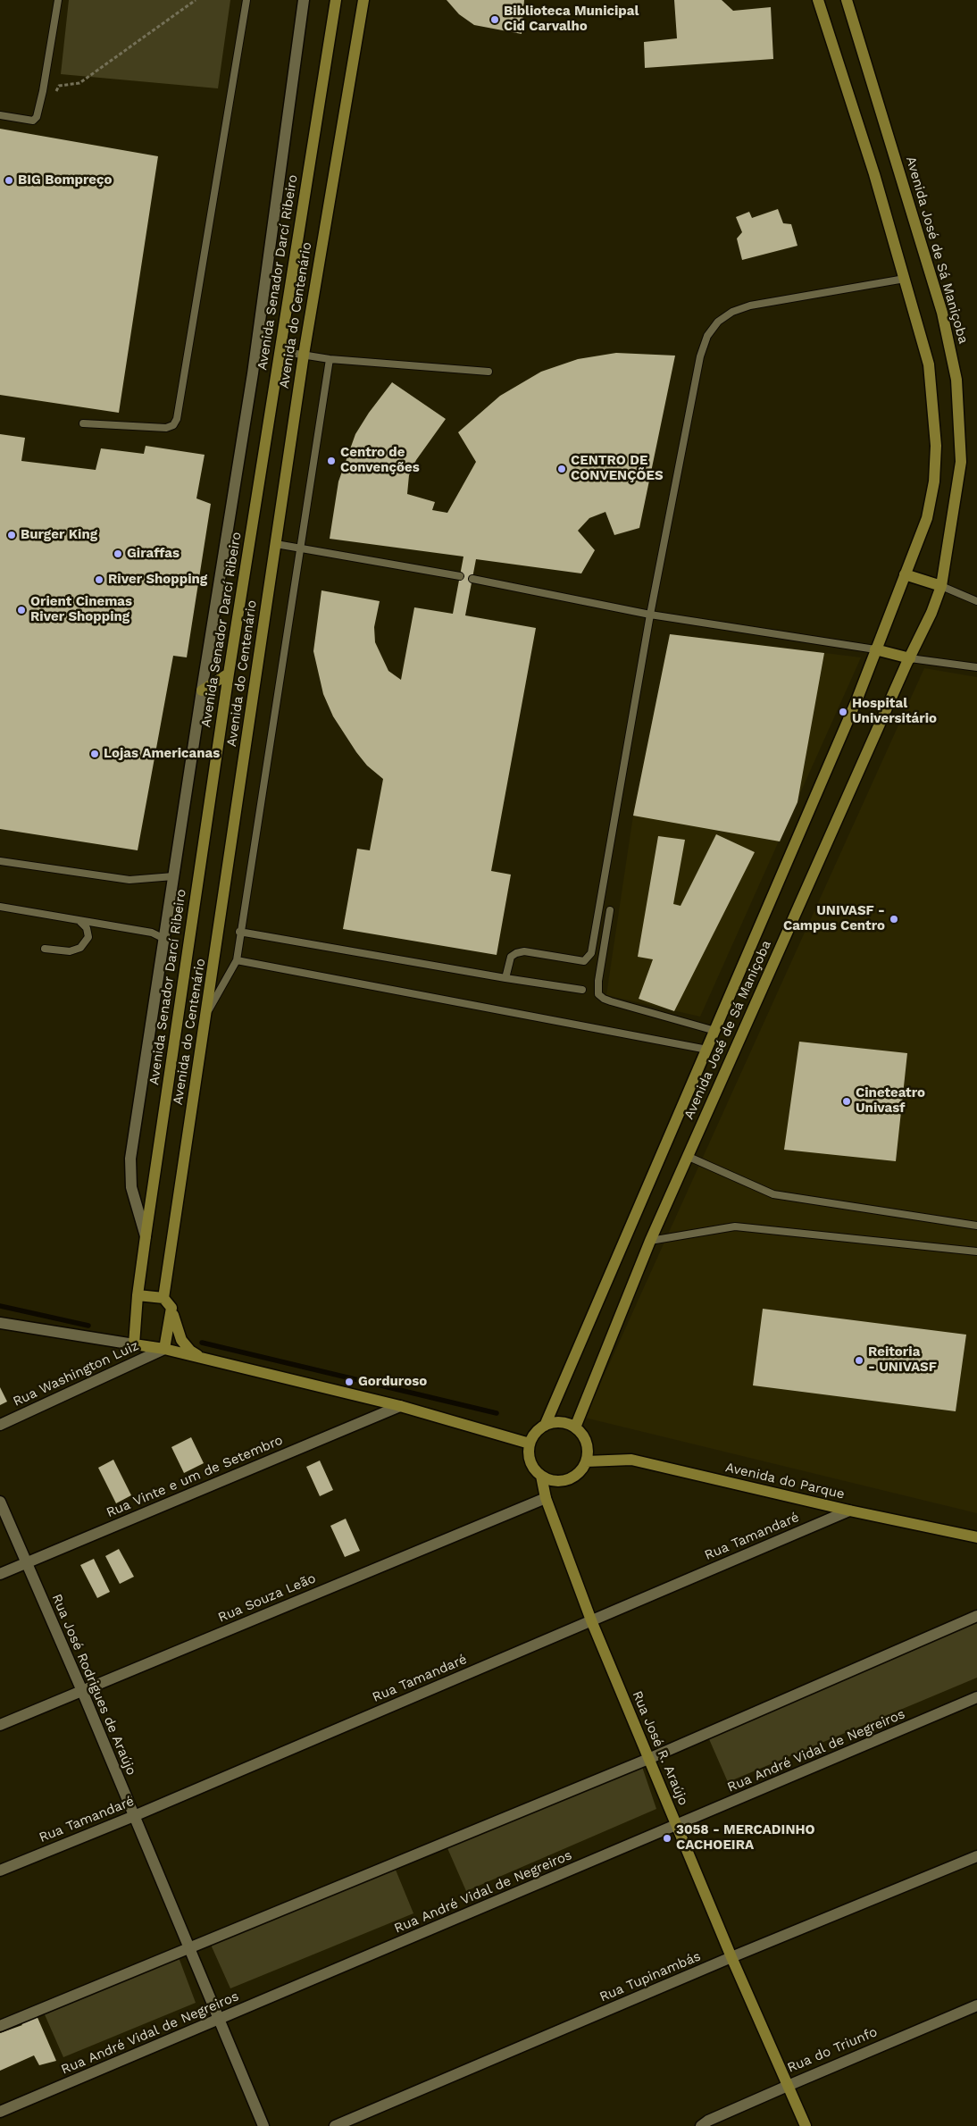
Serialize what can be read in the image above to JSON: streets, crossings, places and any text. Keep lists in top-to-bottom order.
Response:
{
  "streets": {
    "main road": [
      "Avenida José de Sá Maniçoba",
      "Avenida Senador Darcí Ribeiro",
      "Avenida do Centenário",
      "Avenida do Parque",
      "Rua José R. Araújo"
    ],
    "street": [
      "Rua Washington Luiz",
      "Rua Vinte e um de Setembro",
      "Rua Tamandaré",
      "Rua Souza Leão",
      "Rua José Rodrigues de Araújo",
      "Rua André Vidal de Negreiros",
      "Rua Tupinambás",
      "Rua do Triunfo"
    ]
  },
  "crossings": [
    ["Avenida José de Sá Maniçoba", "Avenida do Parque"],
    ["Avenida José de Sá Maniçoba", "Rua José R. Araújo"],
    ["Rua Vinte e um de Setembro", "Rua José Rodrigues de Araújo"],
    ["Avenida do Parque", "Rua Tamandaré"],
    ["Avenida do Parque", "Rua José R. Araújo"],
    ["Rua Tamandaré", "Rua José Rodrigues de Araújo"],
    ["Rua Tamandaré", "Rua José R. Araújo"],
    ["Rua Souza Leão", "Rua José Rodrigues de Araújo"],
    ["Rua Souza Leão", "Rua José R. Araújo"],
    ["Rua José Rodrigues de Araújo", "Rua André Vidal de Negreiros"],
    ["Rua José R. Araújo", "Rua André Vidal de Negreiros"],
    ["Rua José R. Araújo", "Rua Tupinambás"],
    ["Rua José R. Araújo", "Rua do Triunfo"]
  ],
  "places": [
    "Biblioteca Municipal Cid Carvalho",
    "BIG Bompreço",
    "Centro de Convenções",
    "CENTRO DE CONVENÇÕES",
    "Burger King",
    "Giraffas",
    "River Shopping",
    "Orient Cinemas River Shopping",
    "Hospital Universitário",
    "Lojas Americanas",
    "UNIVASF - Campus Centro",
    "Cineteatro Univasf",
    "Reitoria - UNIVASF",
    "Gorduroso",
    "3058 - MERCADINHO CACHOEIRA"
  ]
}
